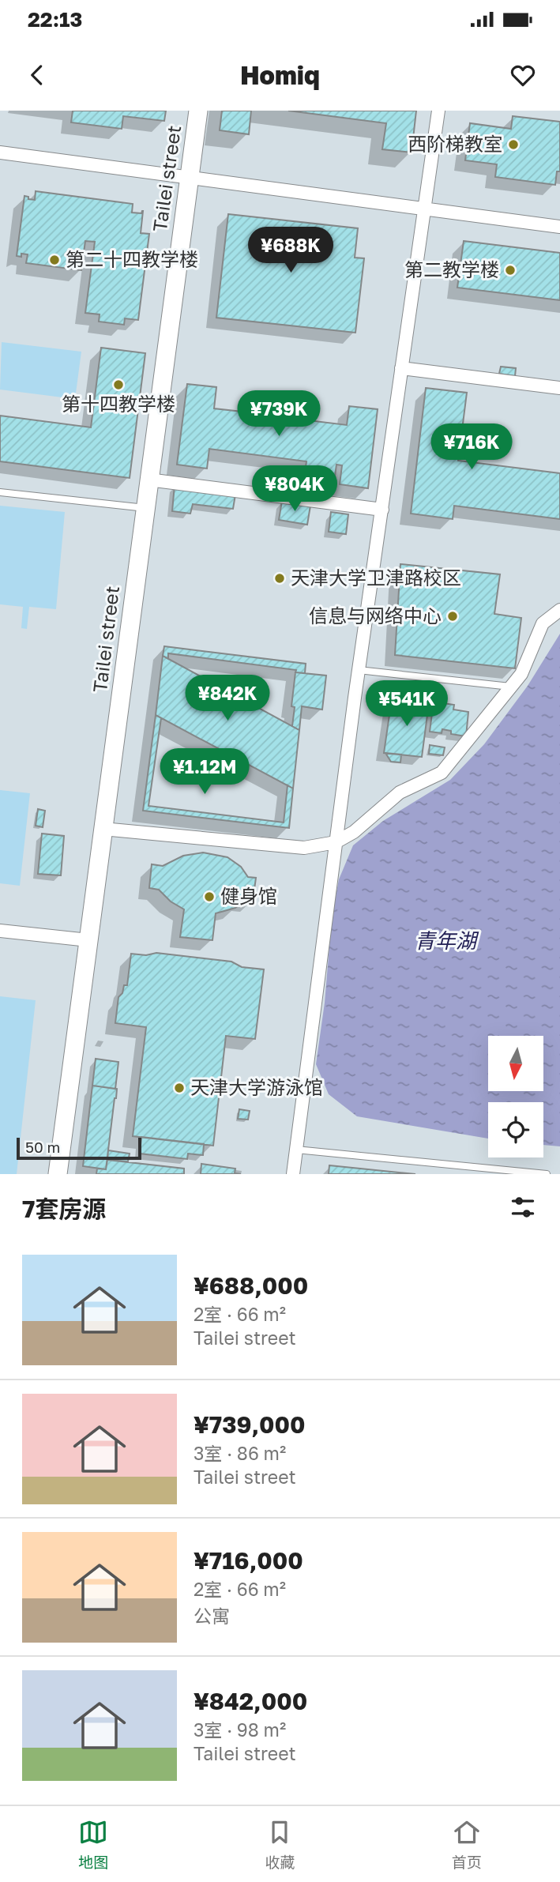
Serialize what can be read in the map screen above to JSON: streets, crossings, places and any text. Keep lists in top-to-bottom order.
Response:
{
  "streets": {
    "street": ["Tailei street"]
  },
  "water": ["青年湖"],
  "places": [
    "西阶梯教室",
    "第二十四教学楼",
    "第二教学楼",
    "第十四教学楼",
    "天津大学卫津路校区",
    "信息与网络中心",
    "健身馆",
    "天津大学游泳馆"
  ],
  "scale_bar": "50 m",
  "north": "bottom",
  "page": {
    "status": "22:13",
    "header": "Homiq",
    "price": [
      "¥688K",
      "¥739K",
      "¥716K",
      "¥804K",
      "¥842K",
      "¥541K",
      "¥1.12M"
    ],
    "scale": "50 m",
    "heading": "7套房源",
    "list": [
      {
        "name": "¥688,000",
        "note": "2室 · 66 m² · Tailei street"
      },
      {
        "name": "¥739,000",
        "note": "3室 · 86 m² · Tailei street"
      },
      {
        "name": "¥716,000",
        "note": "2室 · 66 m² · 公寓"
      },
      {
        "name": "¥842,000",
        "note": "3室 · 98 m² · Tailei street"
      }
    ],
    "tabs": ["地图", "收藏", "首页"]
  }
}
